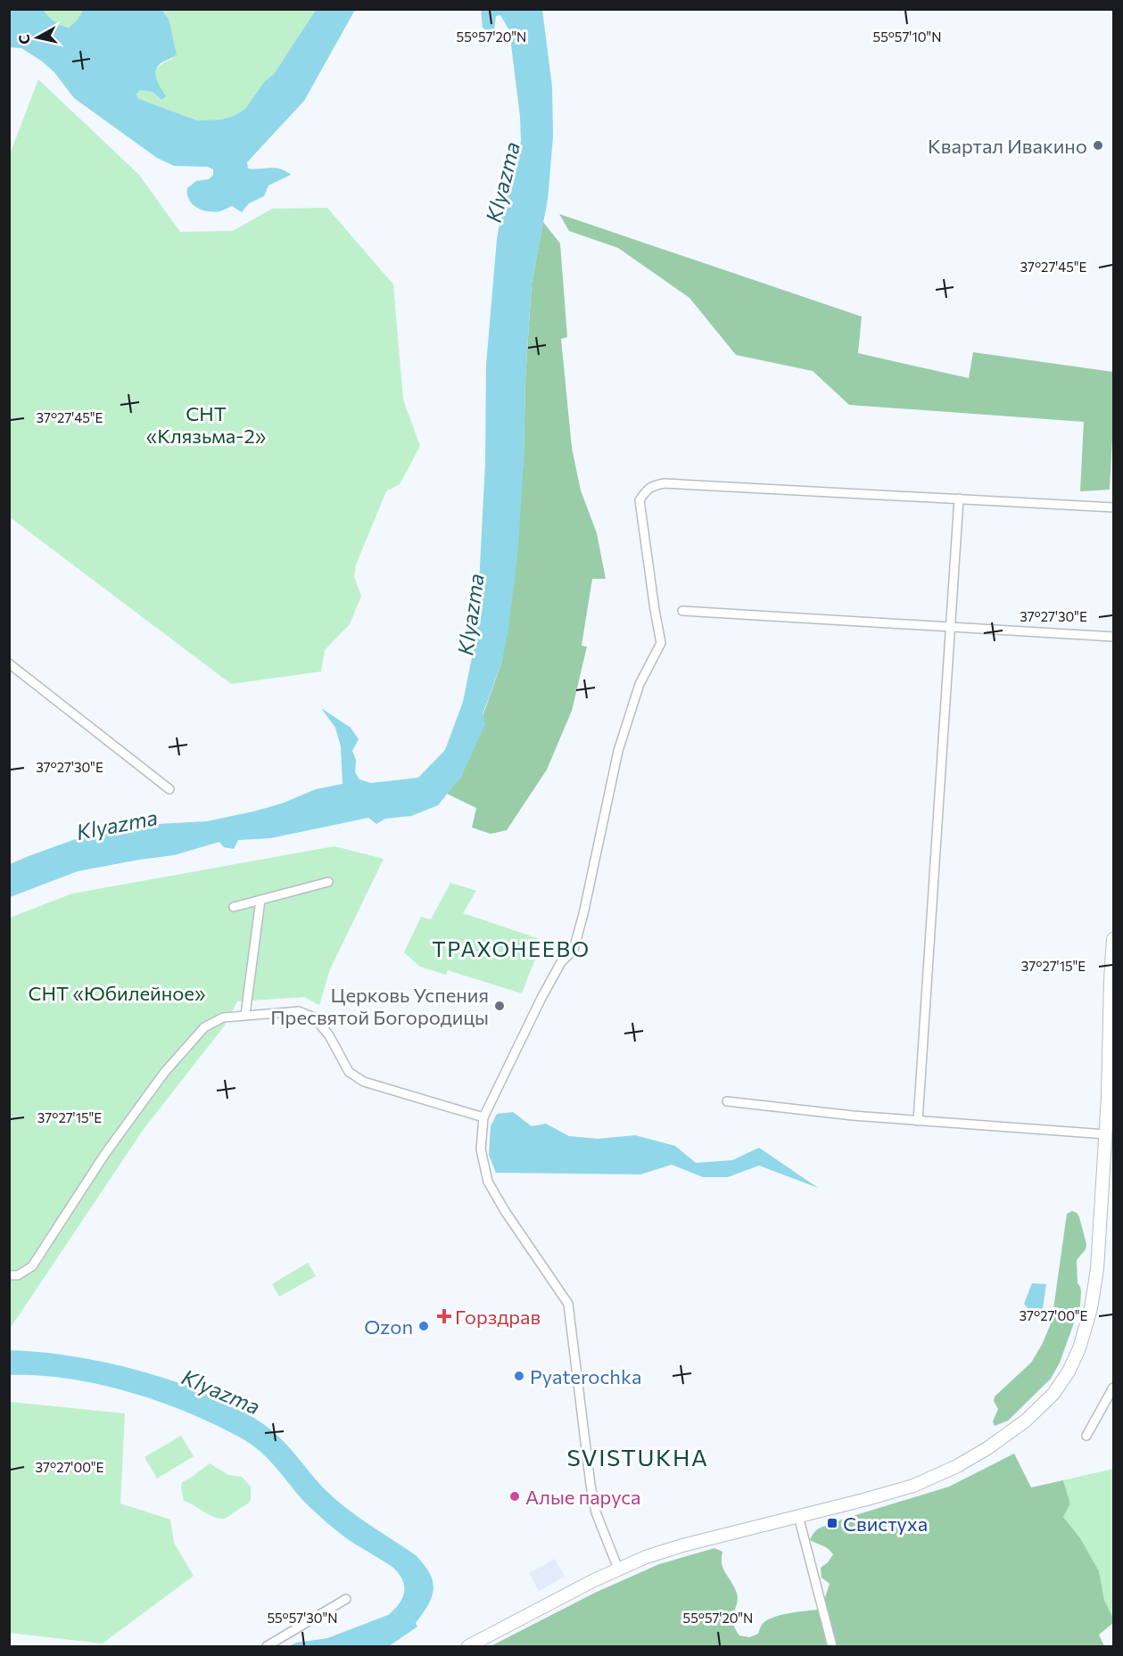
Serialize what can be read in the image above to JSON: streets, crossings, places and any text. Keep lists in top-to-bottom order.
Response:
{
  "districts": ["ТРАХОНЕЕВО", "SVISTUKHA"],
  "water": ["Klyazma"],
  "parks": ["СНТ «Клязьма-2»", "СНТ «Юбилейное»"],
  "places": {
    "other": [
      "Квартал Ивакино",
      "Церковь Успения Пресвятой Богородицы",
      "Ozon",
      "Pyaterochka",
      "Алые паруса"
    ],
    "health": ["Горздрав"],
    "transit": ["Свистуха"]
  },
  "north": "left",
  "coordinates": [
    "55°57'20\"N",
    "55°57'10\"N",
    "37°27'45\"E",
    "37°27'30\"E",
    "37°27'15\"E",
    "37°27'00\"E",
    "55°57'30\"N"
  ]
}
